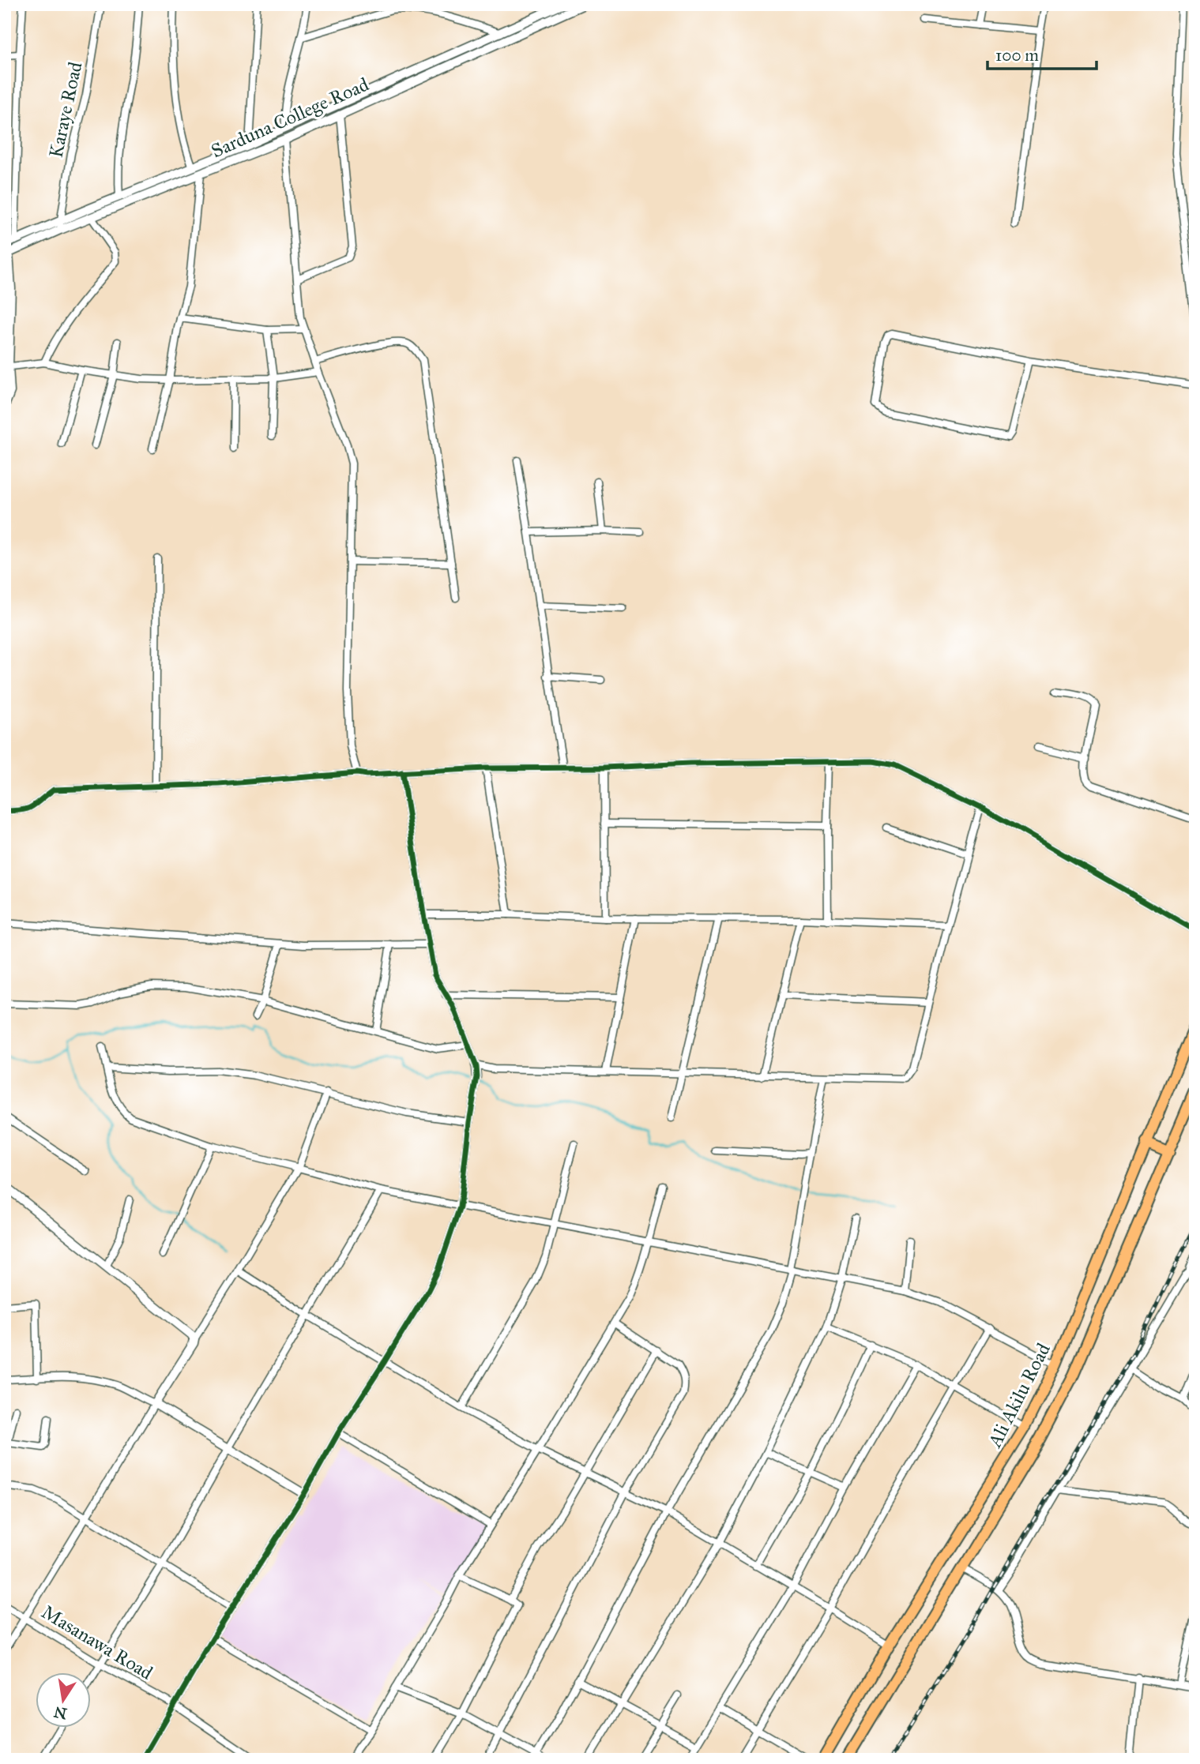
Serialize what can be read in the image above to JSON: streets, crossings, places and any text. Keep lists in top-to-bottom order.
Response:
{
  "streets": {
    "main road": ["Ali Akilu Road"],
    "street": ["Karaye Road", "Sarduna College Road", "Masanawa Road"]
  },
  "crossings": [
    ["Karaye Road", "Sarduna College Road"]
  ],
  "scale_bar": "100 m",
  "north": "bottom"
}
